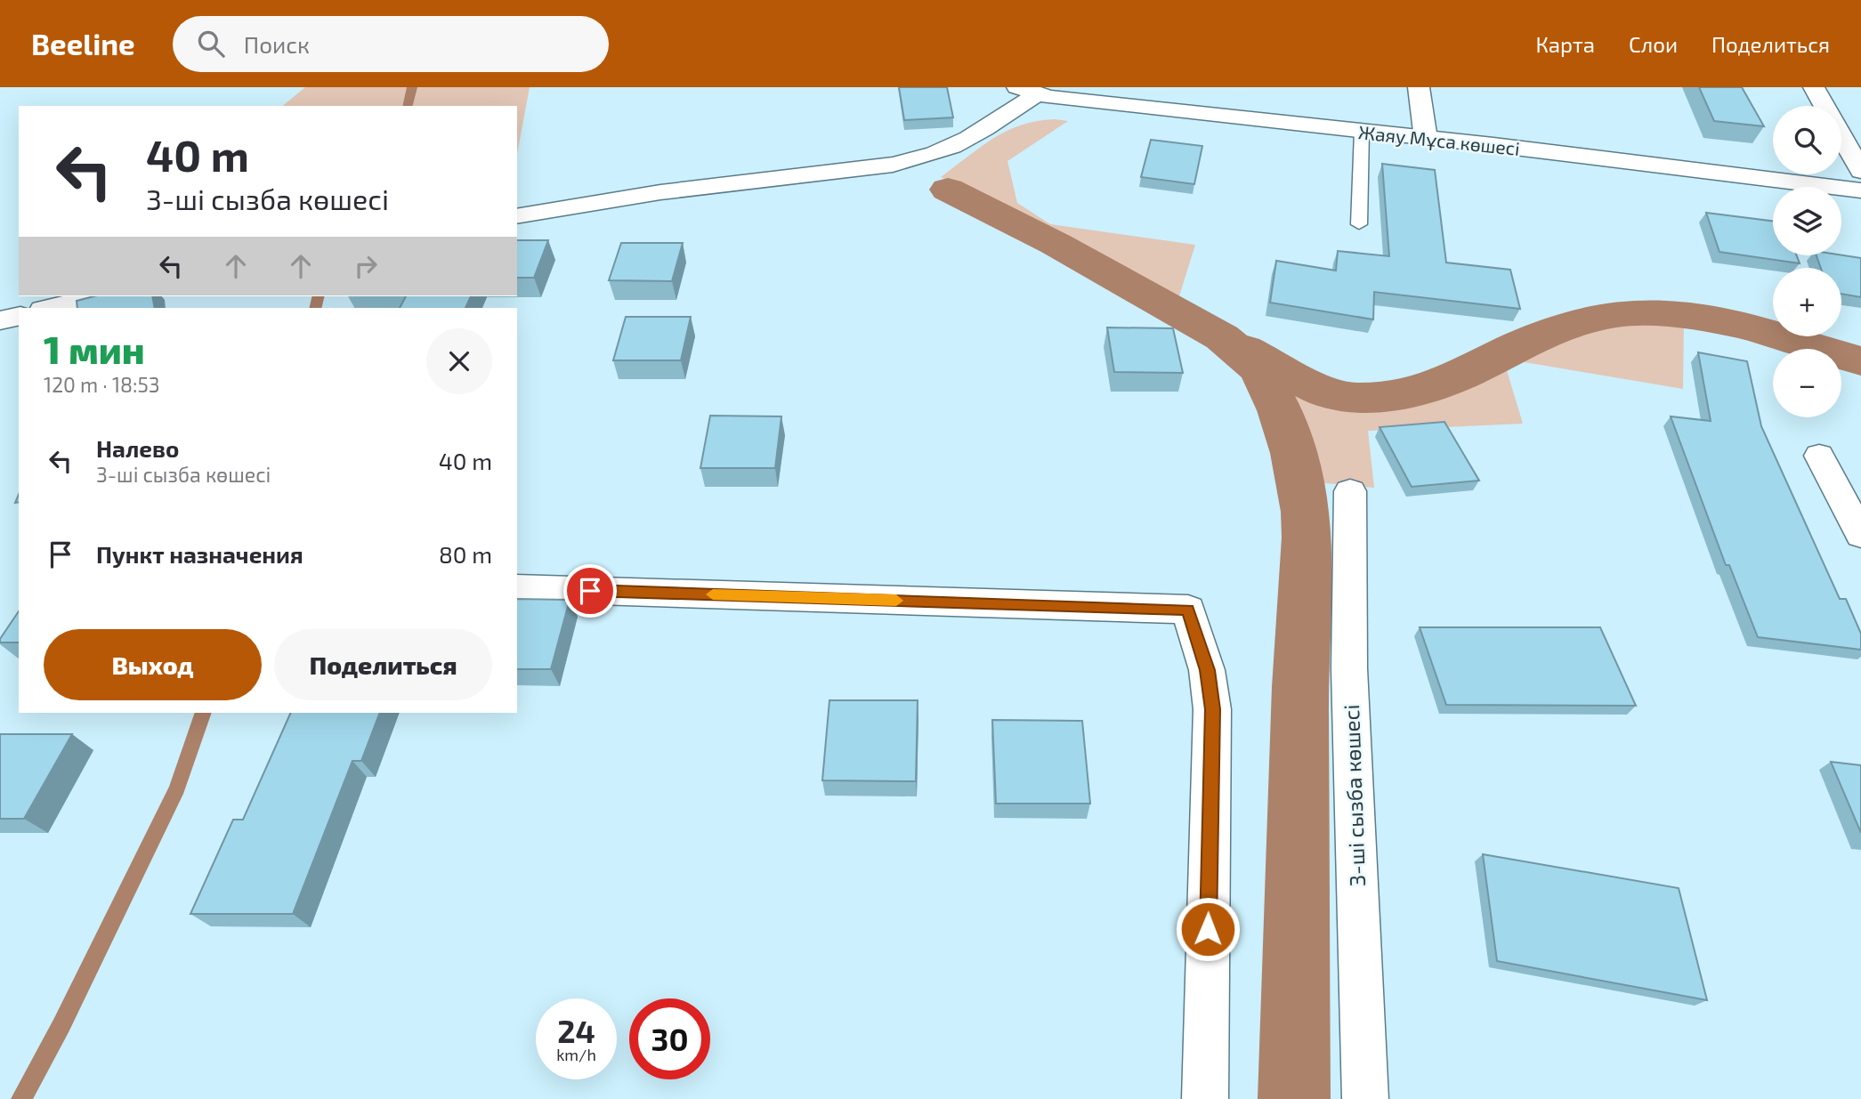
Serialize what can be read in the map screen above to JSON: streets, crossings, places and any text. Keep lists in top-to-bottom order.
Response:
{
  "streets": {
    "street": ["Жаяу Мұса көшесі", "3-ші сызба көшесі"]
  },
  "page": {
    "header": "Beeline",
    "search": "Поиск",
    "nav": ["Карта", "Слои", "Поделиться"],
    "map_buttons": ["+", "−"],
    "turn": ["40 m", "3-ші сызба көшесі"],
    "heading": ["1 мин", "120 m · 18:53"],
    "list": [
      {
        "name": "Налево",
        "note": "3-ші сызба көшесі",
        "value": "40 m"
      },
      {
        "name": "Пункт назначения",
        "value": "80 m"
      }
    ],
    "buttons": ["Выход", "Поделиться"],
    "speed": "24 km/h",
    "limit": "30"
  }
}
